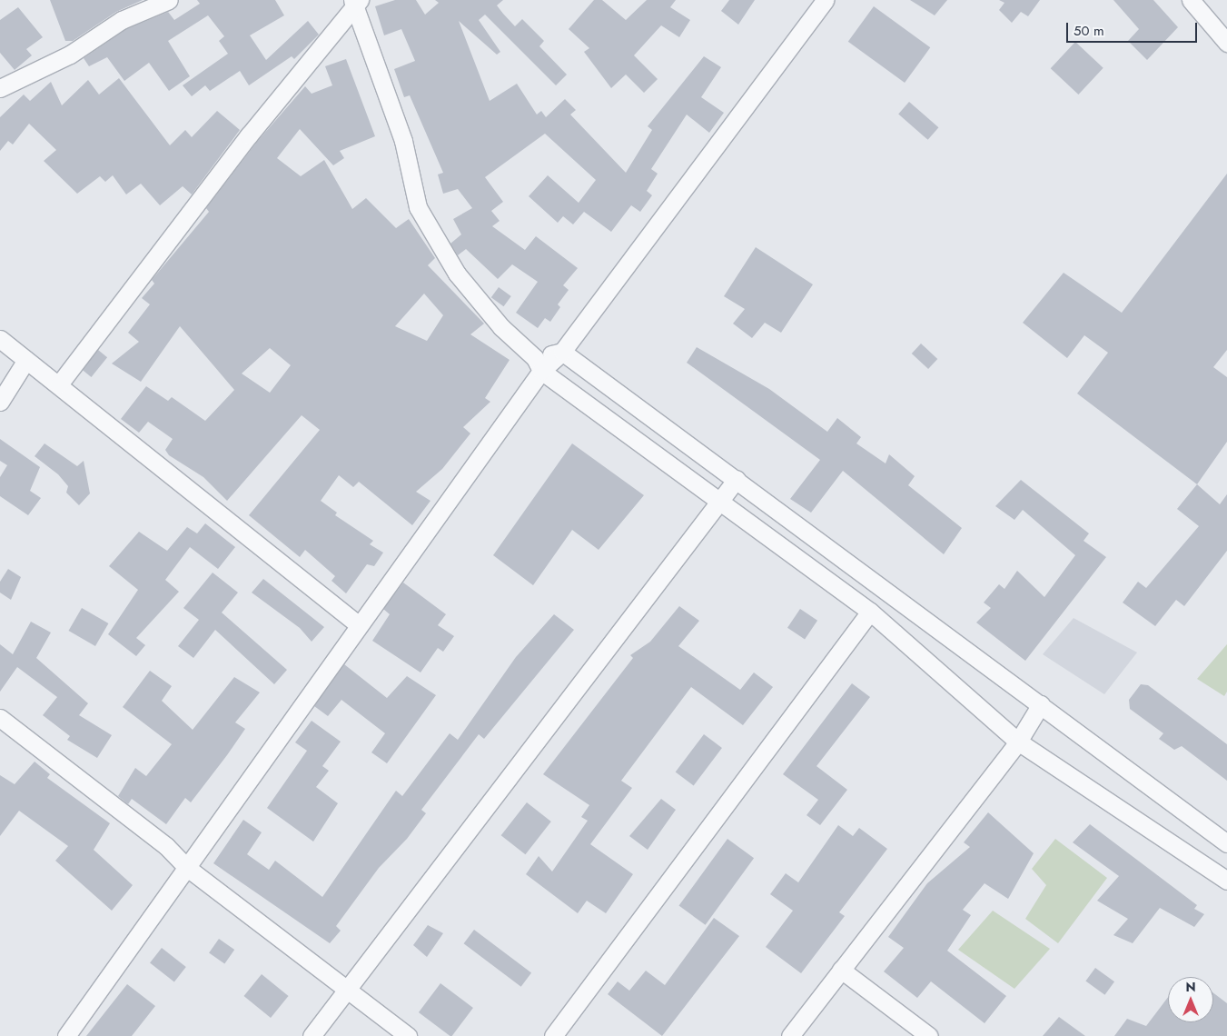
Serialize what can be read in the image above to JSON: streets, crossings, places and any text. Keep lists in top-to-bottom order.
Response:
{
  "scale_bar": "50 m",
  "north": "top"
}
